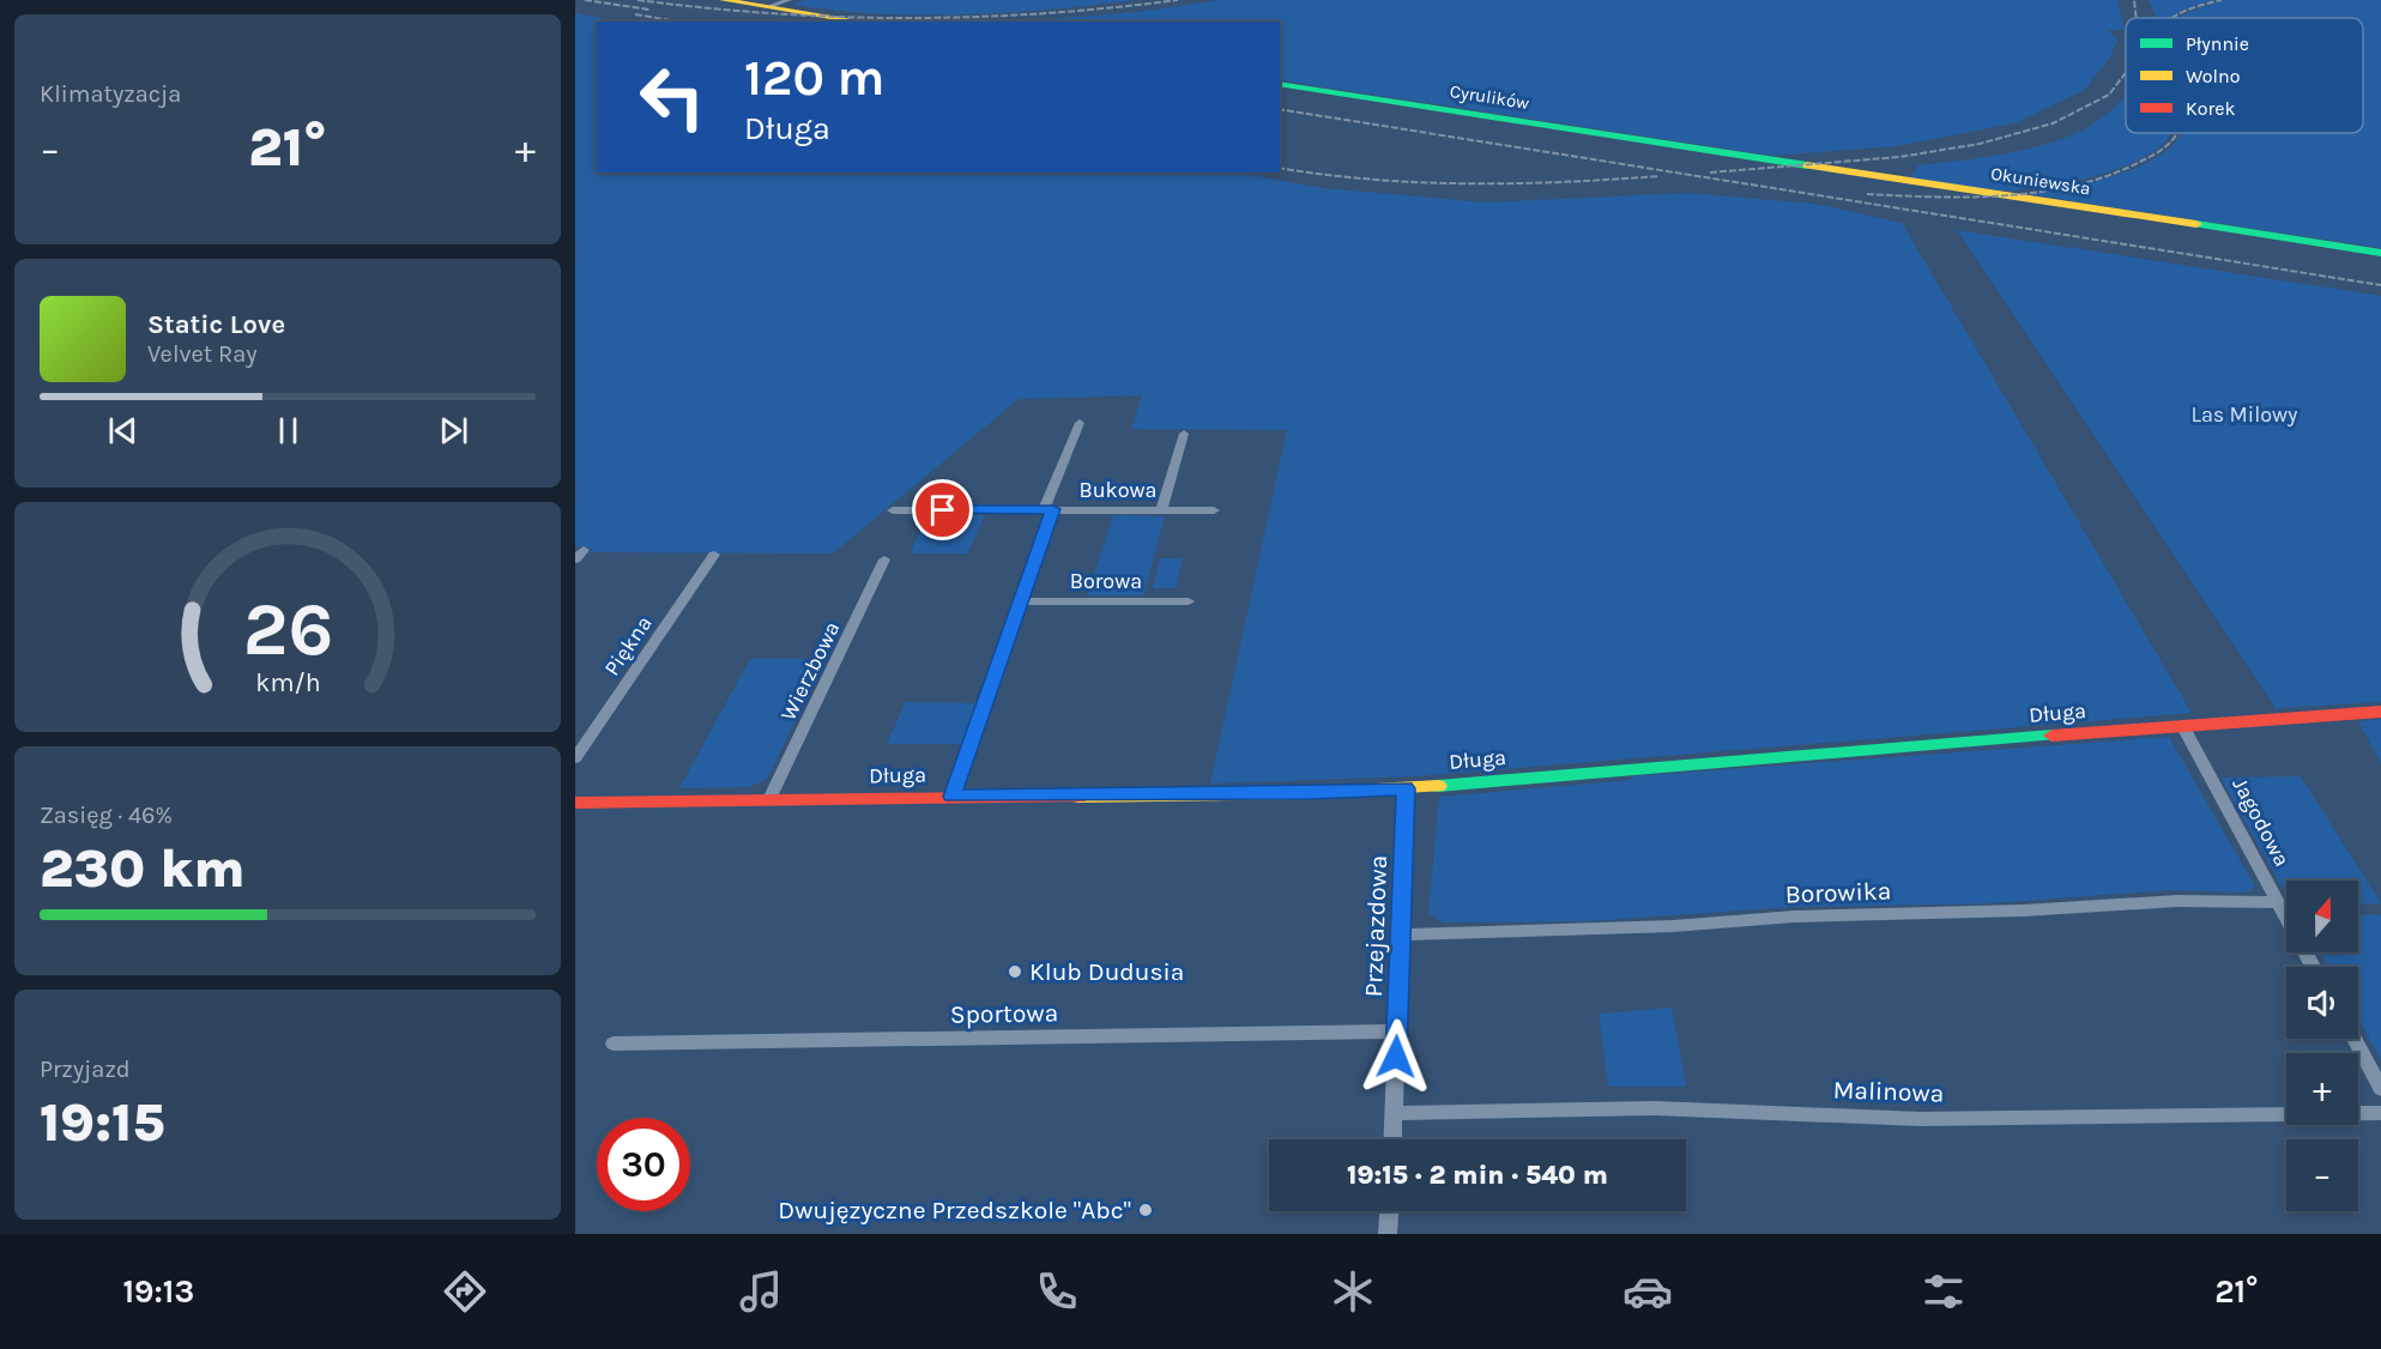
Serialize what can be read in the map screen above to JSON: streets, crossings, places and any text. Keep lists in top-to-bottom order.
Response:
{
  "streets": {
    "main road": ["Cyrulików", "Okuniewska", "Długa"],
    "street": [
      "Bukowa",
      "Borowa",
      "Piękna",
      "Wierzbowa",
      "Jagodowa",
      "Borowika",
      "Przejazdowa",
      "Sportowa",
      "Malinowa"
    ]
  },
  "crossings": [
    ["Cyrulików", "Okuniewska"],
    ["Wierzbowa", "Długa"],
    ["Długa", "Jagodowa"],
    ["Długa", "Przejazdowa"],
    ["Jagodowa", "Borowika"],
    ["Borowika", "Przejazdowa"],
    ["Przejazdowa", "Sportowa"],
    ["Przejazdowa", "Malinowa"]
  ],
  "parks": ["Las Milowy"],
  "places": ["Klub Dudusia", "Dwujęzyczne Przedszkole \"Abc\""],
  "legend": ["Płynnie", "Wolno", "Korek"],
  "north": "top",
  "page": {
    "tile": [
      "Klimatyzacja",
      ["Zasięg · 46%", "230 km"],
      ["Przyjazd", "19:15"]
    ],
    "turn": ["120 m", "Długa"],
    "heat": ["−", "21°", "+"],
    "song": ["Static Love", "Velvet Ray"],
    "map_buttons": ["+", "−"],
    "limit": "30",
    "trip": "19:15 · 2 min · 540 m",
    "tabs": ["19:13", "21°"],
    "gauge": ["26", "km/h"]
  }
}
